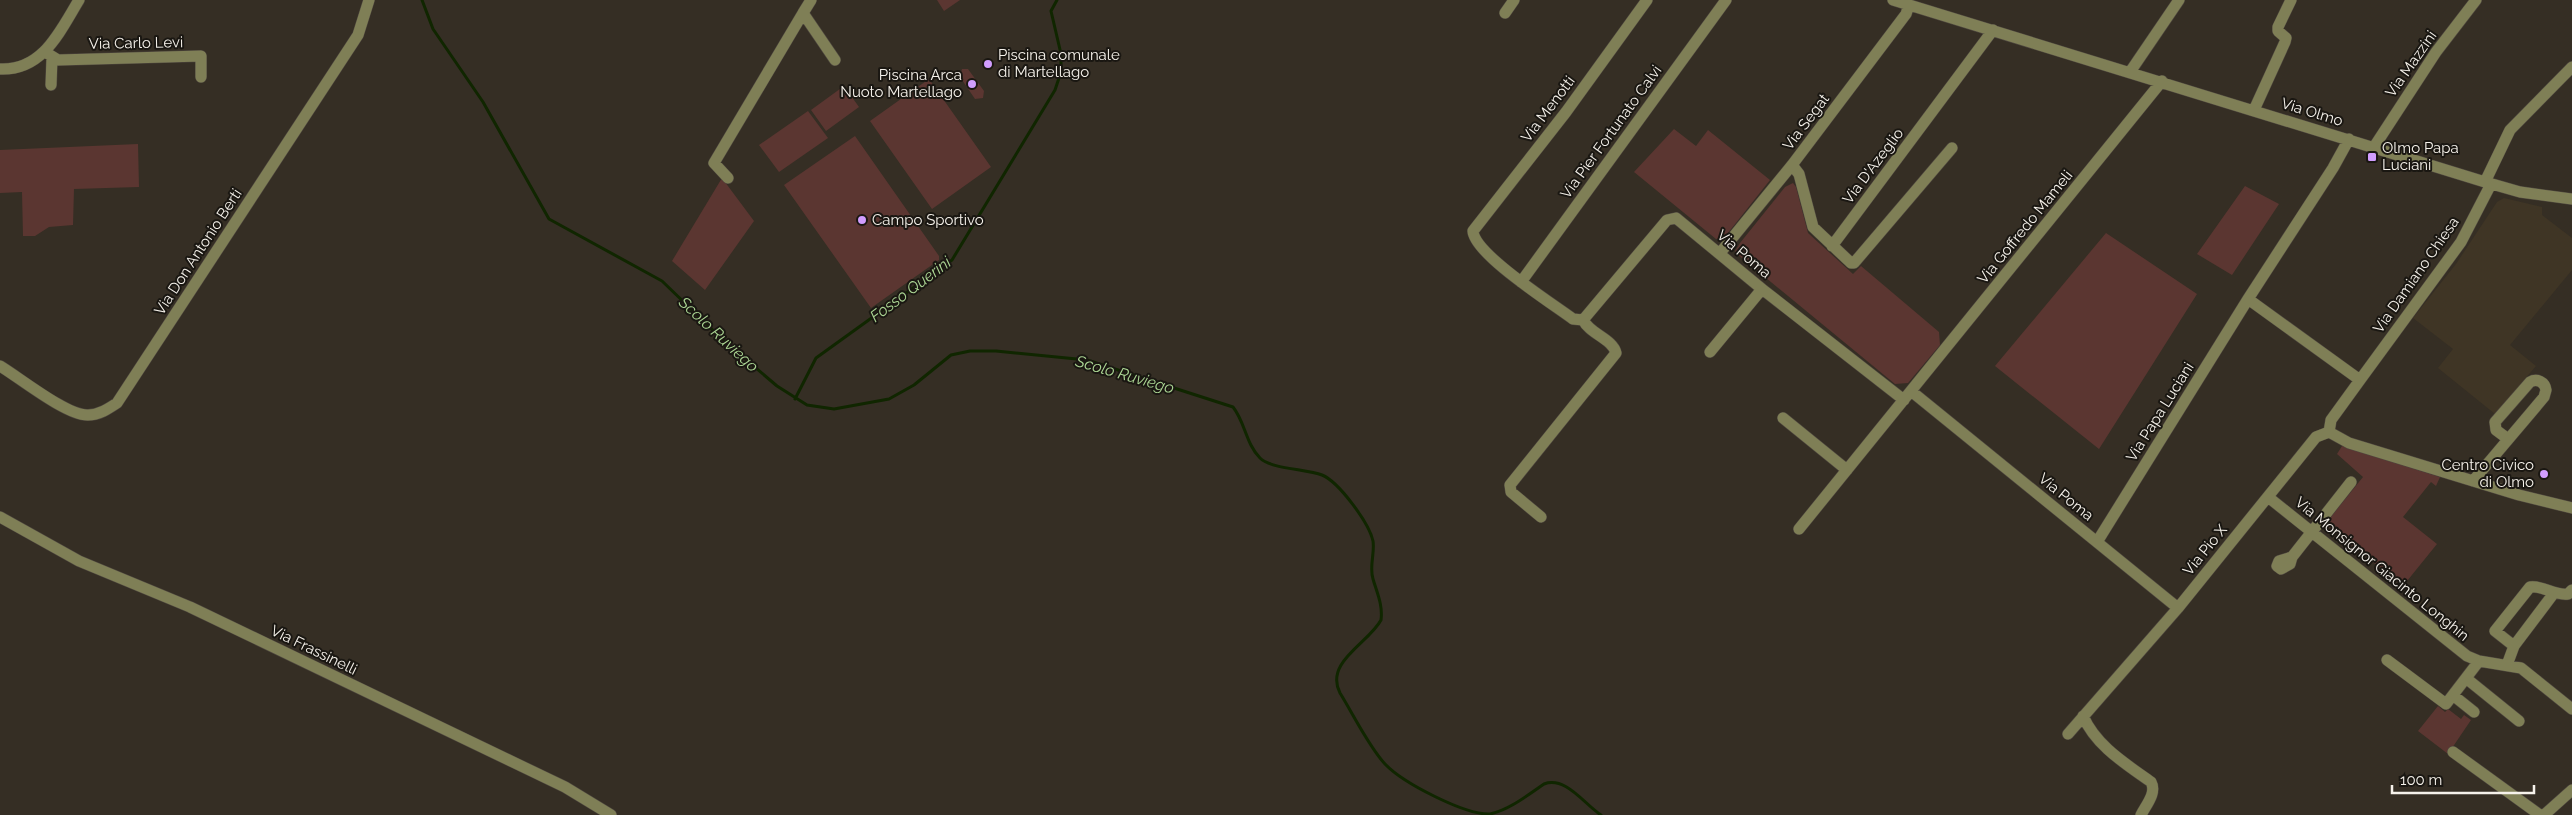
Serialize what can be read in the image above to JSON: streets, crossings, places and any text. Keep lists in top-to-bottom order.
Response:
{
  "streets": {
    "street": [
      "Via Carlo Levi",
      "Via Mazzini",
      "Via Menotti",
      "Via Olmo",
      "Via Segat",
      "Via Pier Fortunato Calvi",
      "Via D'Azeglio",
      "Via Goffredo Mameli",
      "Via Don Antonio Berti",
      "Via Poma",
      "Via Damiano Chiesa",
      "Via Papa Luciani",
      "Via Pio X",
      "Via Monsignor Giacinto Longhin",
      "Via Frassinelli"
    ]
  },
  "crossings": [
    ["Via Mazzini", "Via Olmo"],
    ["Via Menotti", "Via Pier Fortunato Calvi"],
    ["Via Olmo", "Via Segat"],
    ["Via Olmo", "Via D'Azeglio"],
    ["Via Olmo", "Via Goffredo Mameli"],
    ["Via Olmo", "Via Damiano Chiesa"],
    ["Via Olmo", "Via Papa Luciani"],
    ["Via Segat", "Via Poma"],
    ["Via Goffredo Mameli", "Via Poma"],
    ["Via Poma", "Via Papa Luciani"],
    ["Via Poma", "Via Pio X"],
    ["Via Pio X", "Via Monsignor Giacinto Longhin"]
  ],
  "water": ["Fosso Querini", "Scolo Ruviego"],
  "places": {
    "other": [
      "Piscina comunale di Martellago",
      "Piscina Arca Nuoto Martellago",
      "Campo Sportivo",
      "Centro Civico di Olmo"
    ],
    "transit": ["Olmo Papa Luciani"]
  },
  "scale_bar": "100 m"
}
